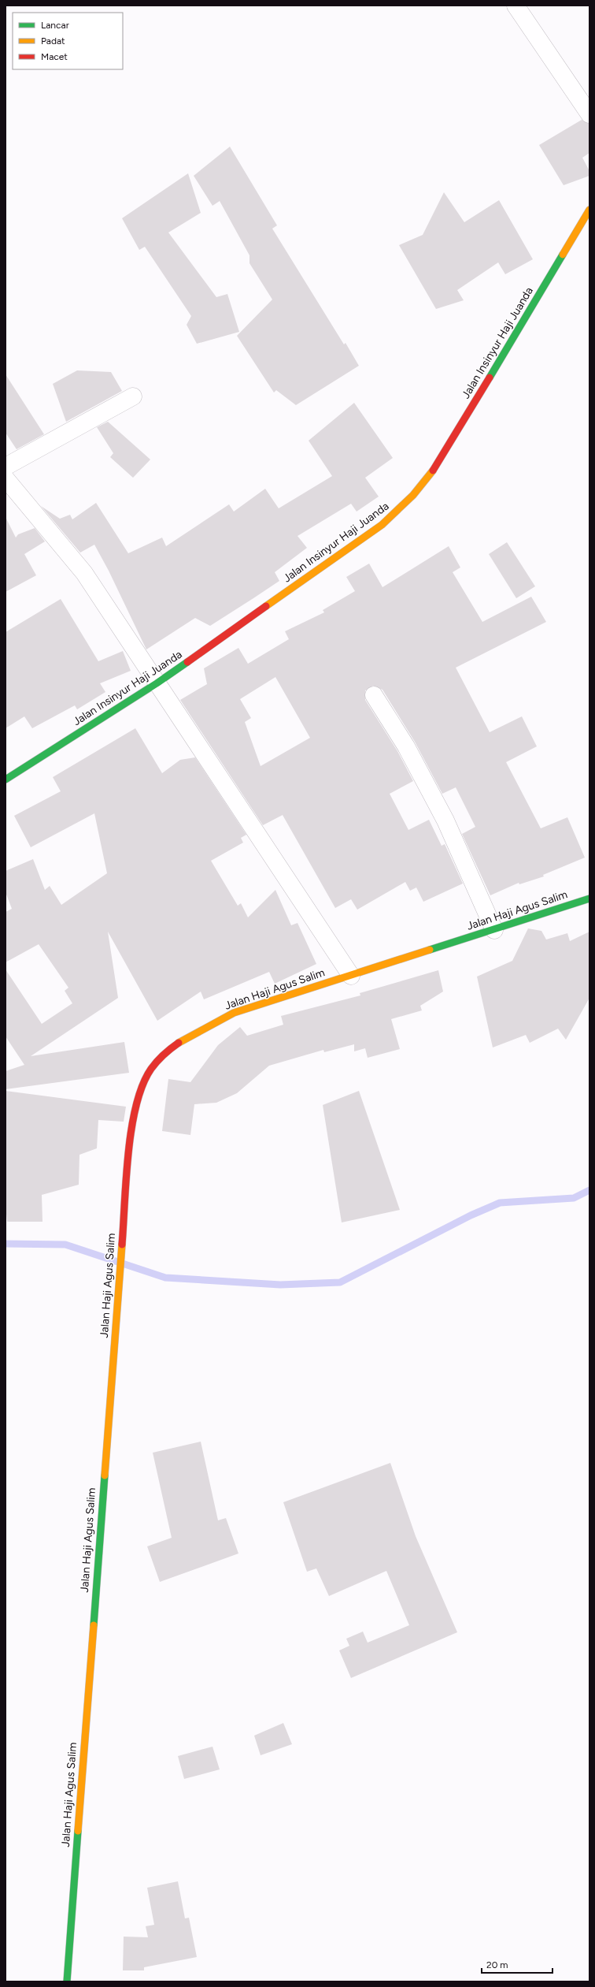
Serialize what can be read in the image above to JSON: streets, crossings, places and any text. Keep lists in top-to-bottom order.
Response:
{
  "streets": {
    "street": ["Jalan Insinyur Haji Juanda", "Jalan Haji Agus Salim"]
  },
  "legend": ["Lancar", "Padat", "Macet"],
  "scale_bar": "20 m"
}
